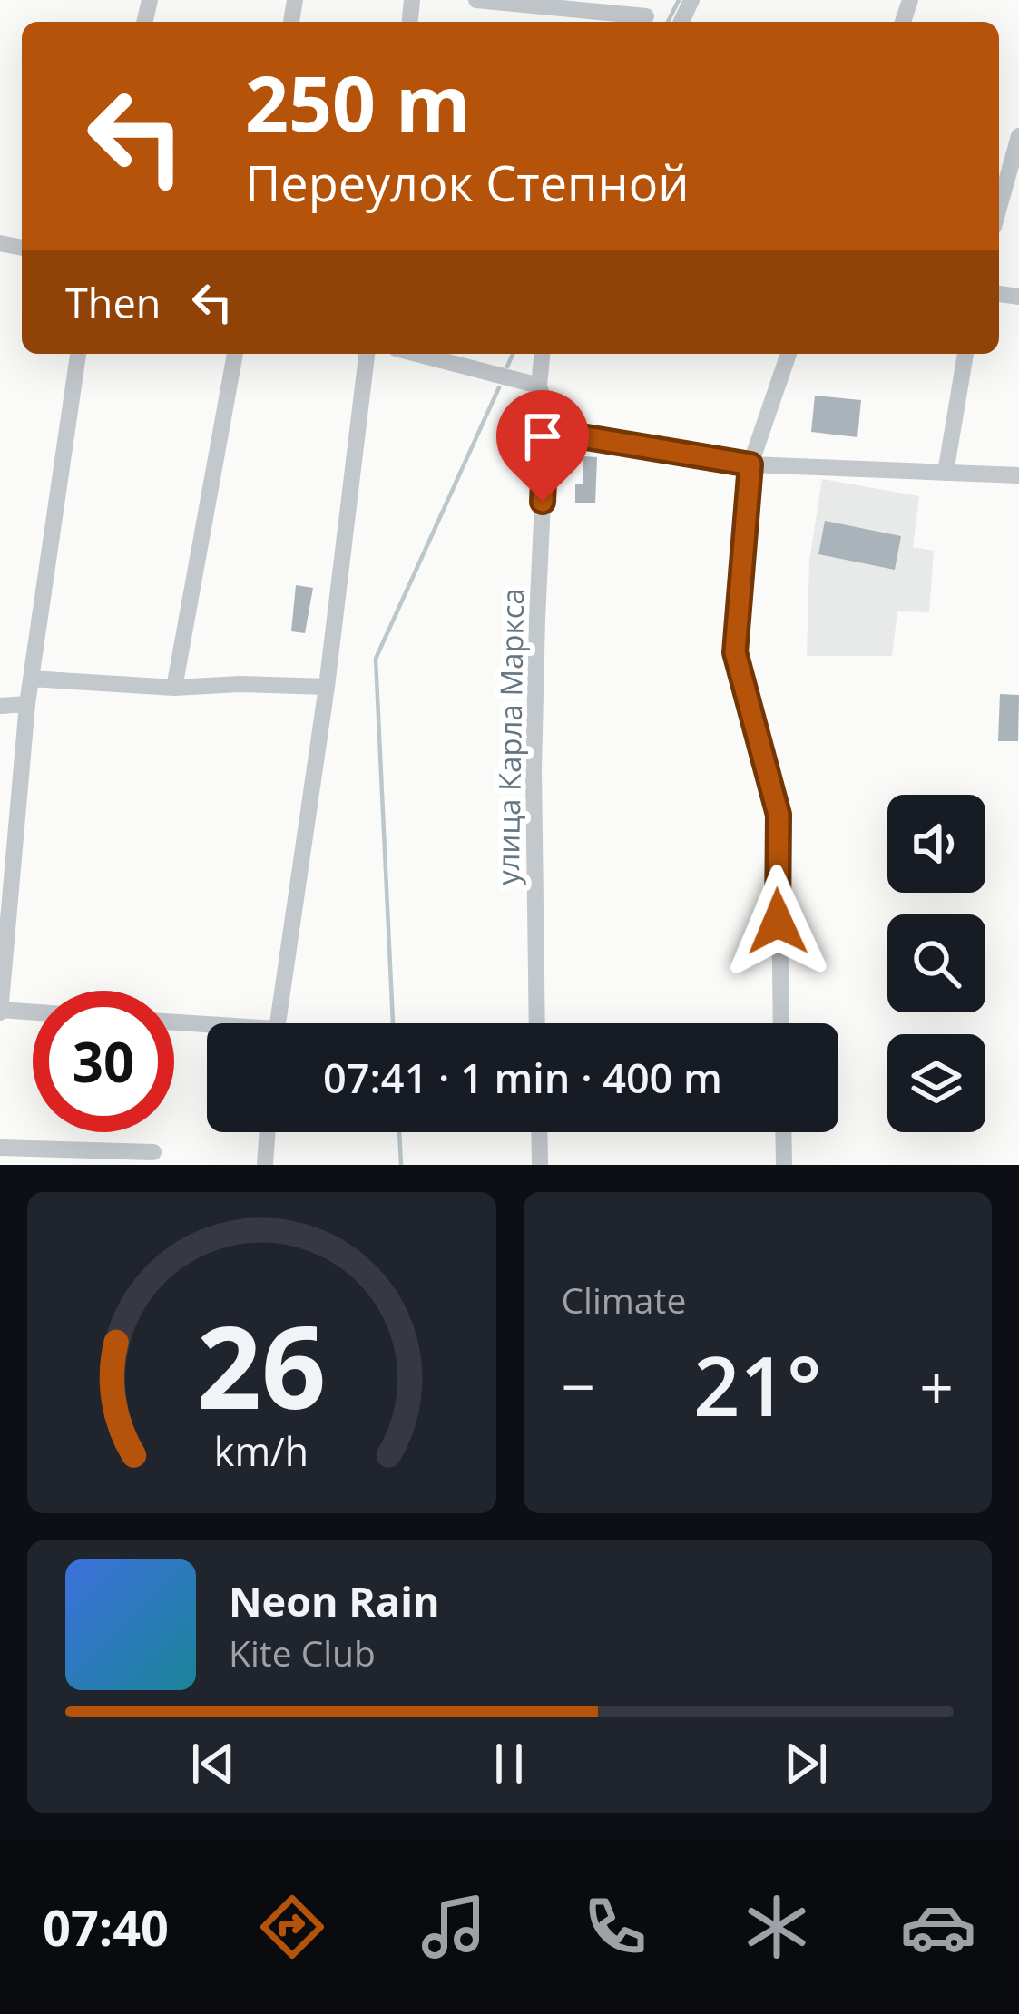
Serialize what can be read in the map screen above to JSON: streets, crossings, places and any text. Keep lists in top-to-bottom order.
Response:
{
  "streets": {
    "street": ["улица Карла Маркса"]
  },
  "page": {
    "turn": ["250 m", "Переулок Степной"],
    "then": "Then",
    "limit": "30",
    "trip": "07:41 · 1 min · 400 m",
    "tile": "Climate",
    "heat": ["−", "21°", "+"],
    "song": ["Neon Rain", "Kite Club"],
    "tabs": "07:40",
    "gauge": ["26", "km/h"]
  }
}
